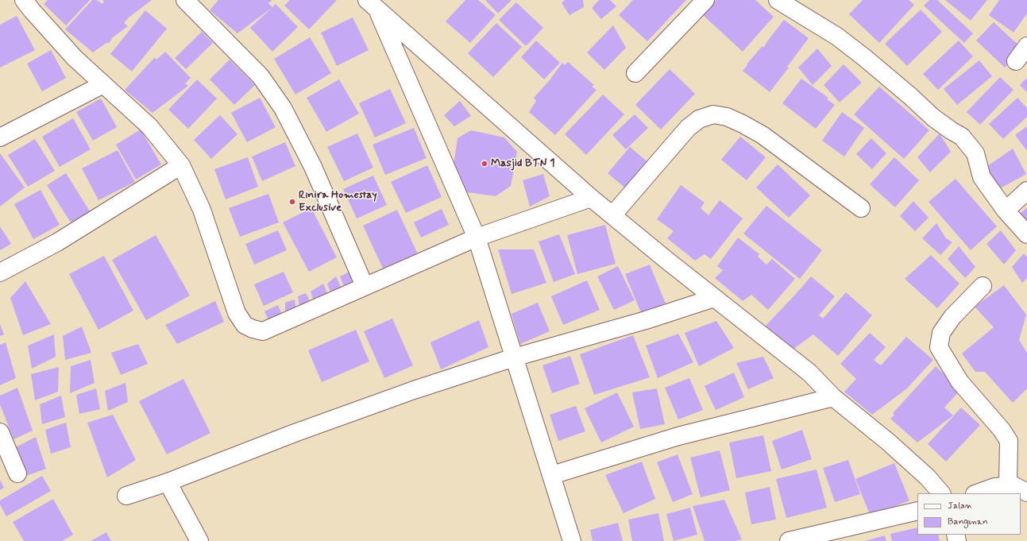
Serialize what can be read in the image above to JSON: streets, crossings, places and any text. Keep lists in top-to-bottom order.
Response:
{
  "places": ["Masjid BTN 1", "Rinira Homestay Exclusive"],
  "legend": ["Jalan", "Bangunan"]
}
